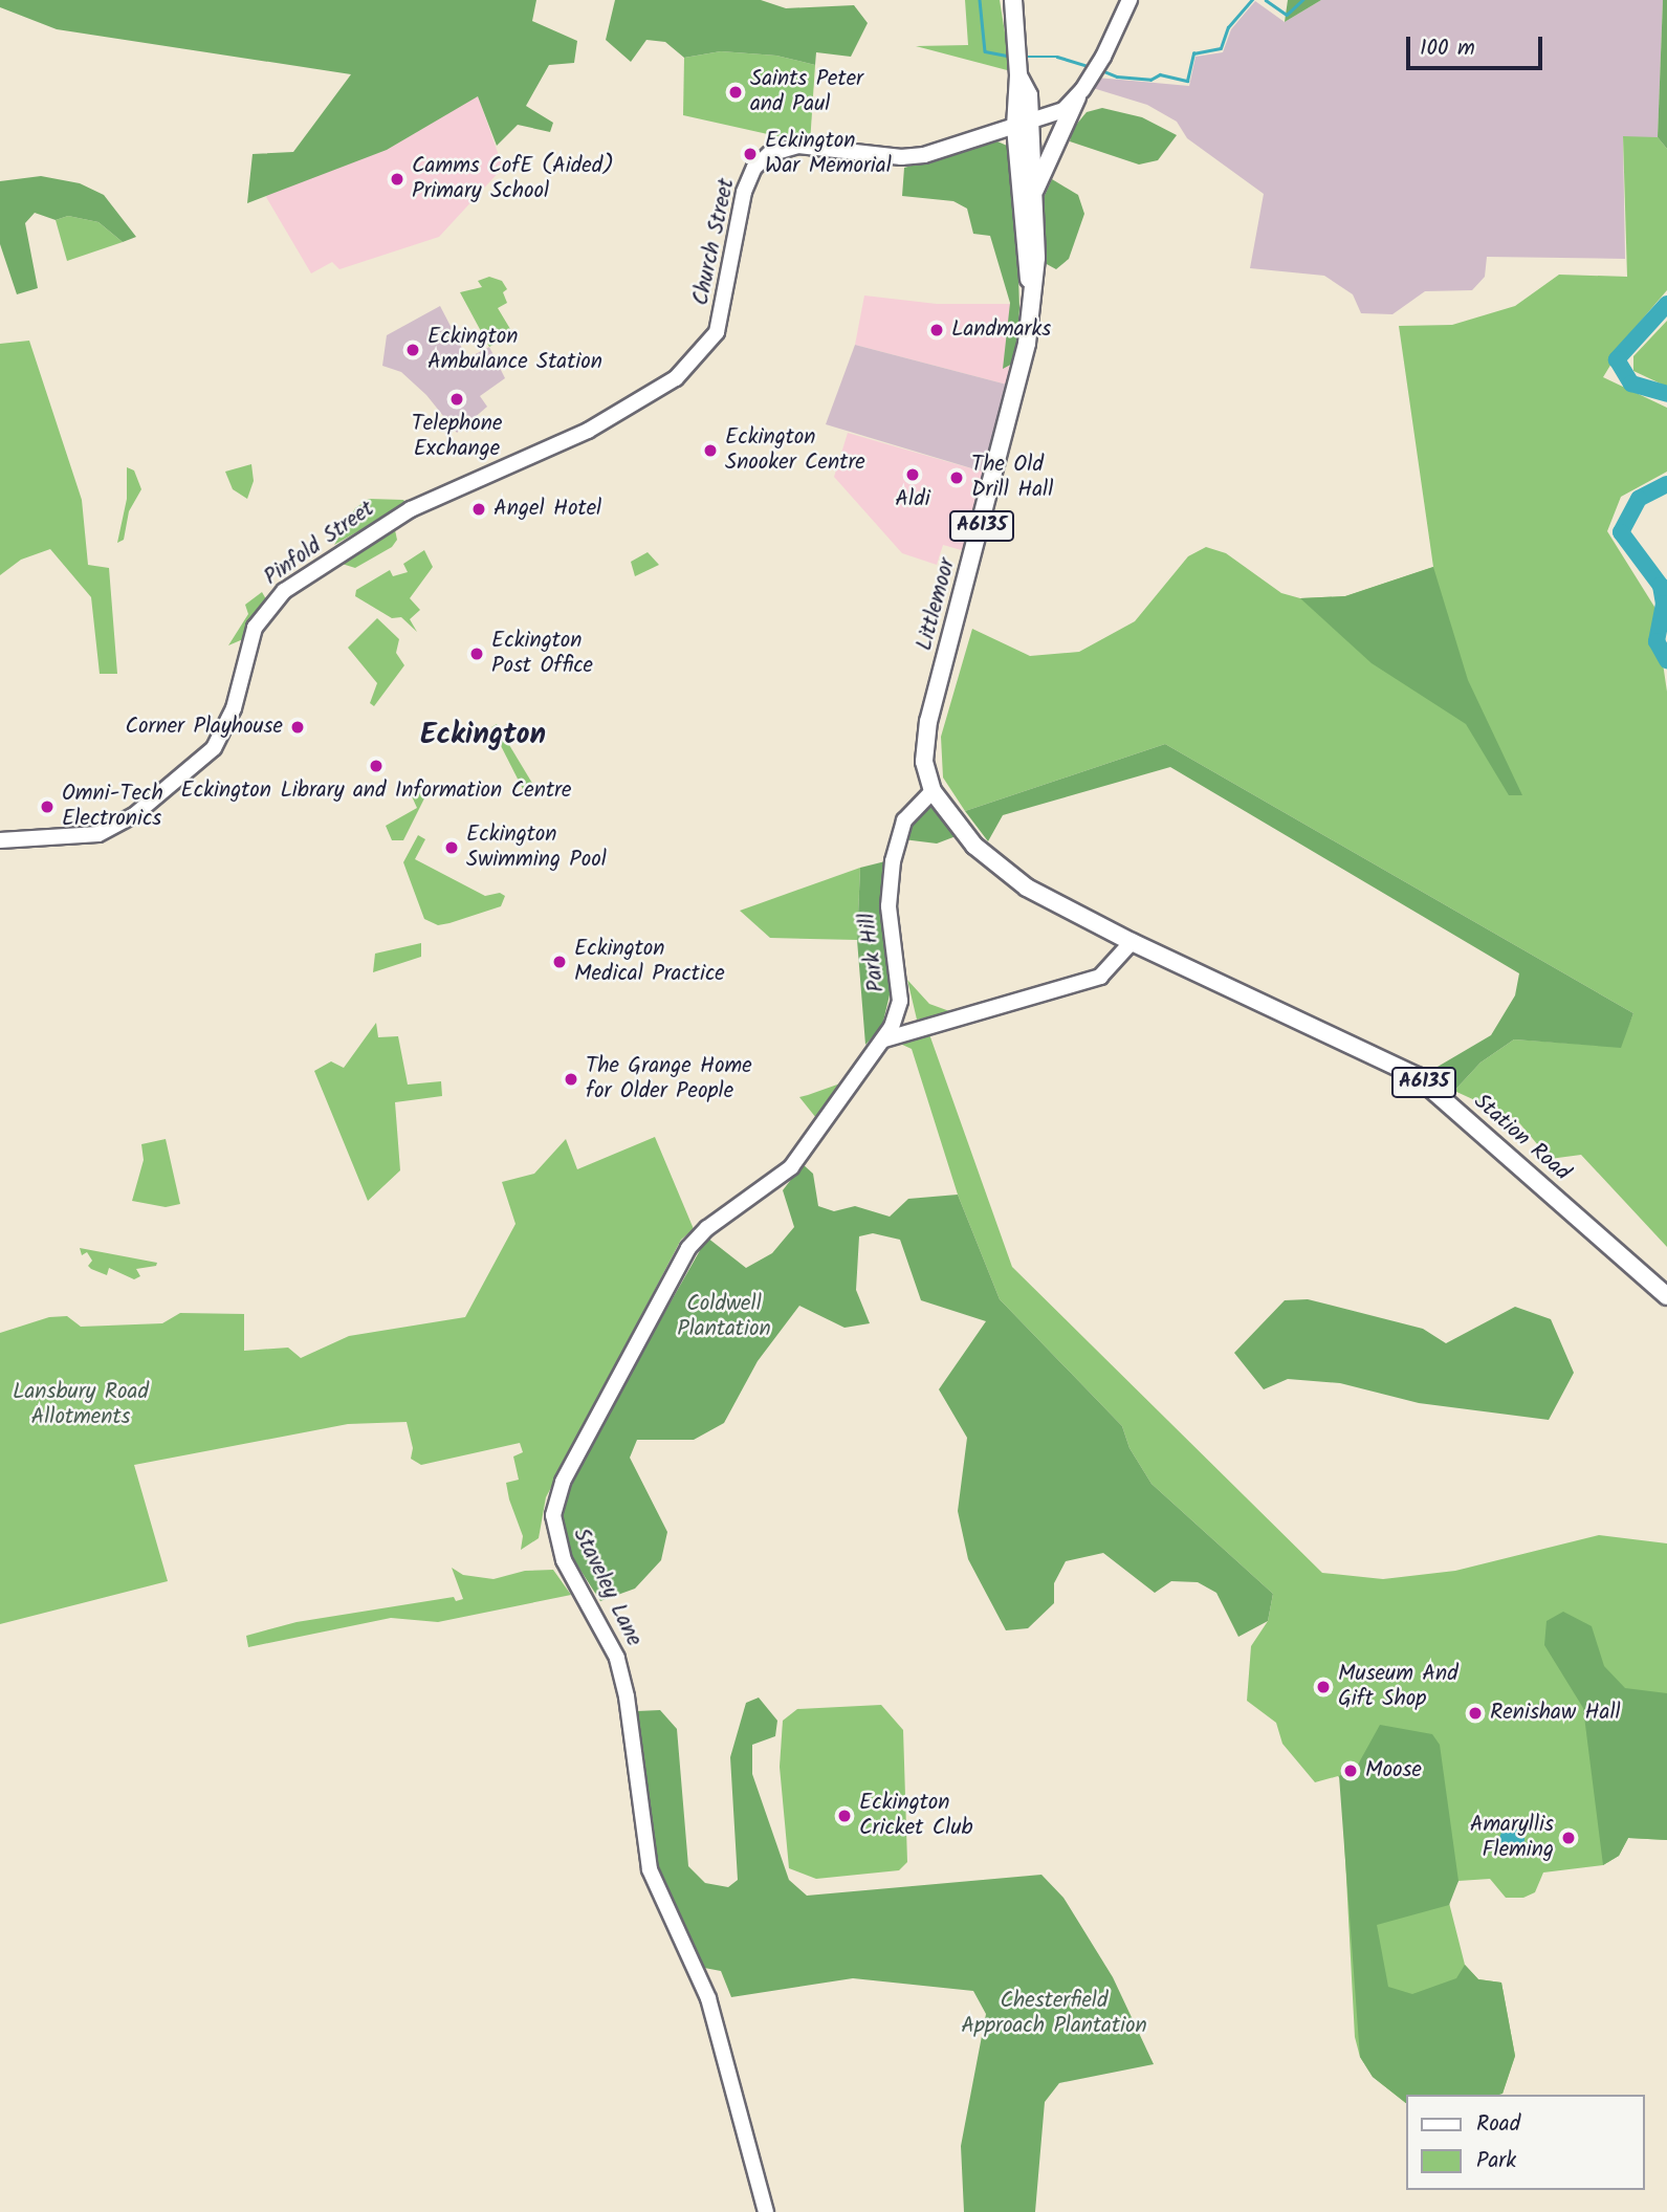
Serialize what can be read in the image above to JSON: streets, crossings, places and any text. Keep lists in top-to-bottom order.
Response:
{
  "streets": {
    "main road": [
      "Church Street",
      "A6135",
      "Pinfold Street",
      "Littlemoor",
      "Park Hill",
      "Station Road",
      "Staveley Lane"
    ]
  },
  "crossings": [
    ["Church Street", "A6135"],
    ["Church Street", "Pinfold Street"],
    ["Church Street", "Littlemoor"],
    ["A6135", "Littlemoor"],
    ["A6135", "Park Hill"],
    ["A6135", "Station Road"],
    ["Littlemoor", "Park Hill"],
    ["Park Hill", "Staveley Lane"]
  ],
  "districts": ["Eckington"],
  "parks": ["Coldwell Plantation", "Lansbury Road Allotments", "Chesterfield Approach Plantation"],
  "places": [
    "Saints Peter and Paul",
    "Eckington War Memorial",
    "Camms CofE (Aided) Primary School",
    "Landmarks",
    "Eckington Ambulance Station",
    "Telephone Exchange",
    "Eckington Snooker Centre",
    "Aldi",
    "The Old Drill Hall",
    "Angel Hotel",
    "Eckington Post Office",
    "Corner Playhouse",
    "Eckington Library and Information Centre",
    "Omni-Tech Electronics",
    "Eckington Swimming Pool",
    "Eckington Medical Practice",
    "The Grange Home for Older People",
    "Museum And Gift Shop",
    "Renishaw Hall",
    "Moose",
    "Eckington Cricket Club",
    "Amaryllis Fleming"
  ],
  "legend": ["Road", "Park"],
  "scale_bar": "100 m"
}
